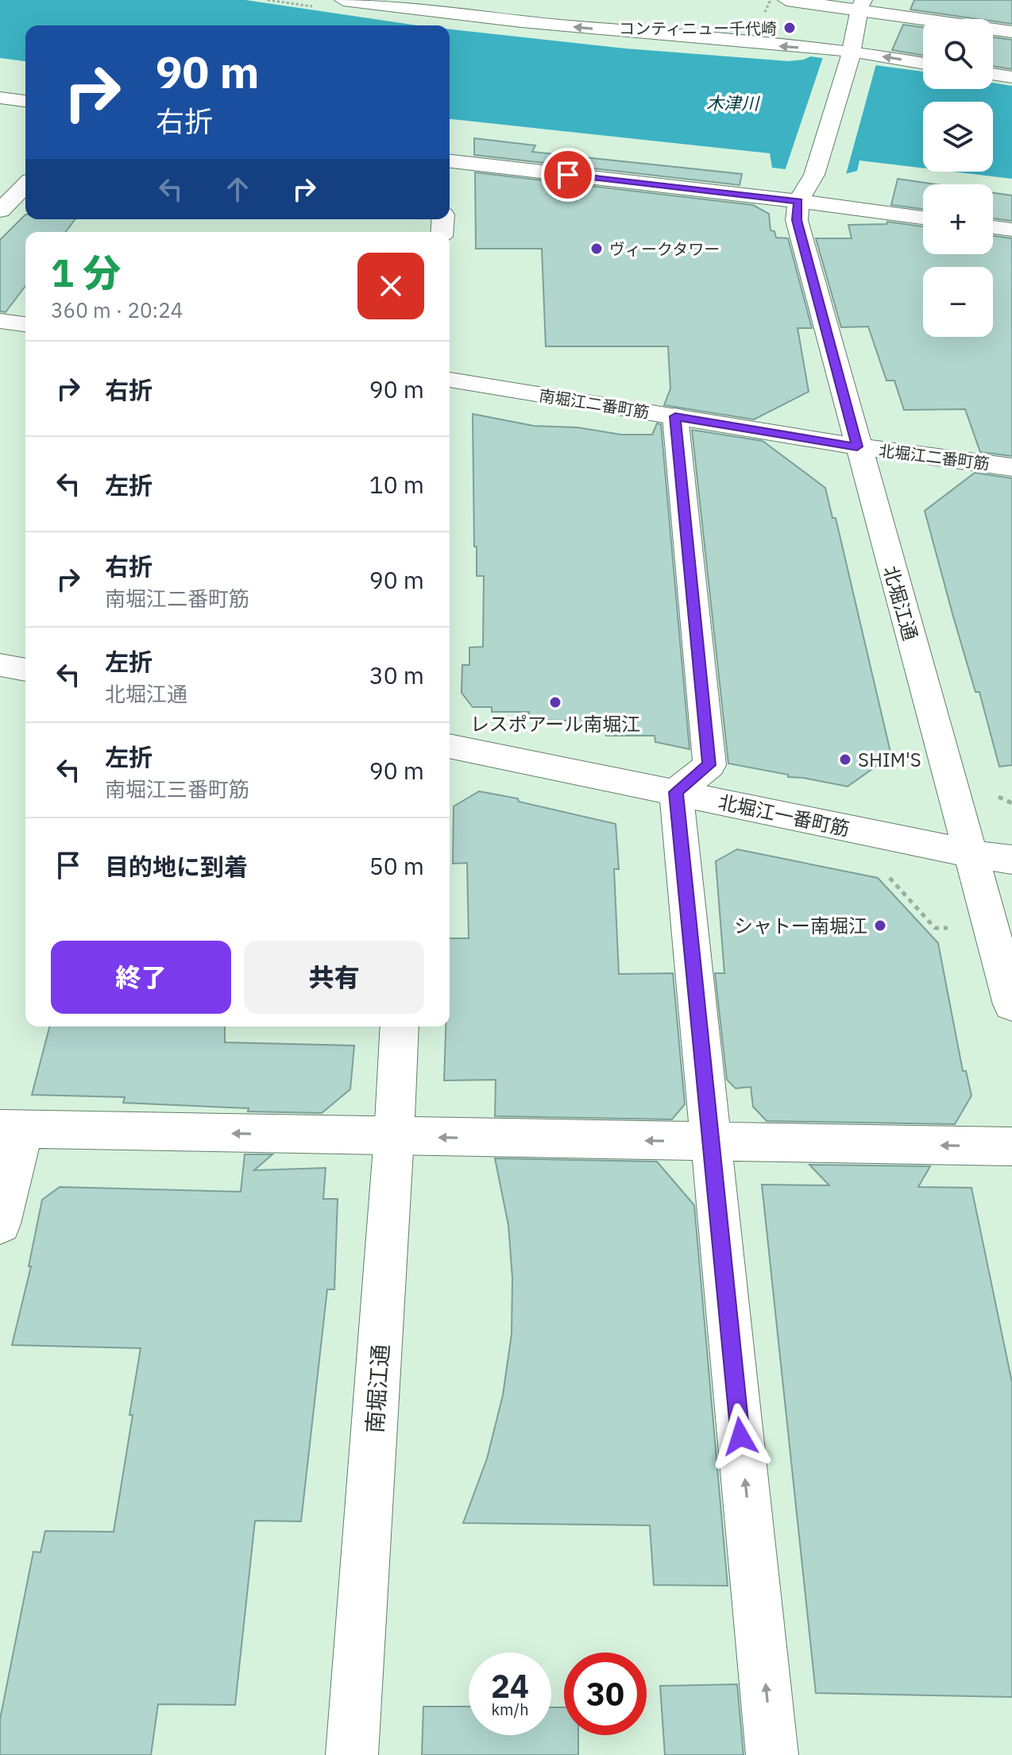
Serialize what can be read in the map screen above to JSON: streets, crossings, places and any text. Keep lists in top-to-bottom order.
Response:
{
  "streets": {
    "street": [
      "南堀江二番町筋",
      "北堀江二番町筋",
      "北堀江通",
      "北堀江一番町筋",
      "南堀江通"
    ]
  },
  "crossings": [
    ["南堀江二番町筋", "北堀江二番町筋"],
    ["南堀江二番町筋", "北堀江通"],
    ["北堀江二番町筋", "北堀江通"],
    ["北堀江通", "北堀江一番町筋"]
  ],
  "water": ["木津川"],
  "places": [
    "コンティニュー千代崎",
    "ヴィークタワー",
    "レスポアール南堀江",
    "SHIM'S",
    "シャトー南堀江"
  ],
  "page": {
    "map_buttons": ["+", "−"],
    "turn": ["90 m", "右折"],
    "heading": ["1 分", "360 m · 20:24"],
    "list": [
      {
        "name": "右折",
        "value": "90 m"
      },
      {
        "name": "左折",
        "value": "10 m"
      },
      {
        "name": "右折",
        "note": "南堀江二番町筋",
        "value": "90 m"
      },
      {
        "name": "左折",
        "note": "北堀江通",
        "value": "30 m"
      },
      {
        "name": "左折",
        "note": "南堀江三番町筋",
        "value": "90 m"
      },
      {
        "name": "目的地に到着",
        "value": "50 m"
      }
    ],
    "buttons": ["終了", "共有"],
    "speed": "24 km/h",
    "limit": "30"
  }
}
